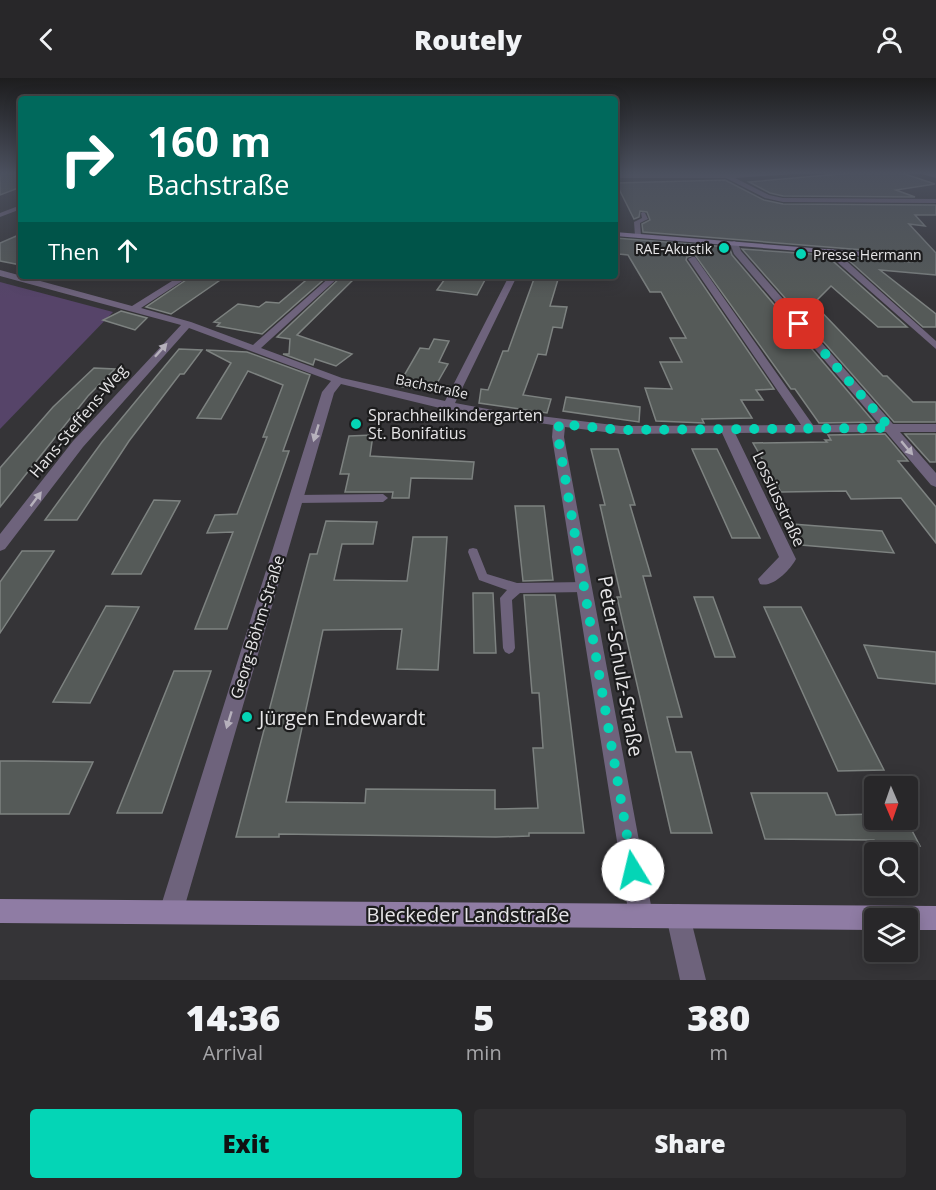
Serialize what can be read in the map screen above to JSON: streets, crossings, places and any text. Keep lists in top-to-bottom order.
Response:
{
  "streets": {
    "street": [
      "Bachstraße",
      "Hans-Steffens-Weg",
      "Lossiusstraße",
      "Georg-Böhm-Straße",
      "Peter-Schulz-Straße",
      "Bleckeder Landstraße"
    ]
  },
  "crossings": [
    ["Bachstraße", "Hans-Steffens-Weg"],
    ["Bachstraße", "Lossiusstraße"],
    ["Bachstraße", "Georg-Böhm-Straße"],
    ["Bachstraße", "Peter-Schulz-Straße"],
    ["Georg-Böhm-Straße", "Bleckeder Landstraße"],
    ["Peter-Schulz-Straße", "Bleckeder Landstraße"]
  ],
  "one_way": ["Hans-Steffens-Weg", "Georg-Böhm-Straße"],
  "places": [
    "RAE-Akustik",
    "Presse Hermann",
    "Sprachheilkindergarten St. Bonifatius",
    "Jürgen Endewardt"
  ],
  "north": "bottom",
  "page": {
    "header": "Routely",
    "turn": ["160 m", "Bachstraße"],
    "then": "Then",
    "eta": [
      "14:36",
      "Arrival",
      "5",
      "min",
      "380",
      "m"
    ],
    "buttons": ["Exit", "Share"]
  }
}
